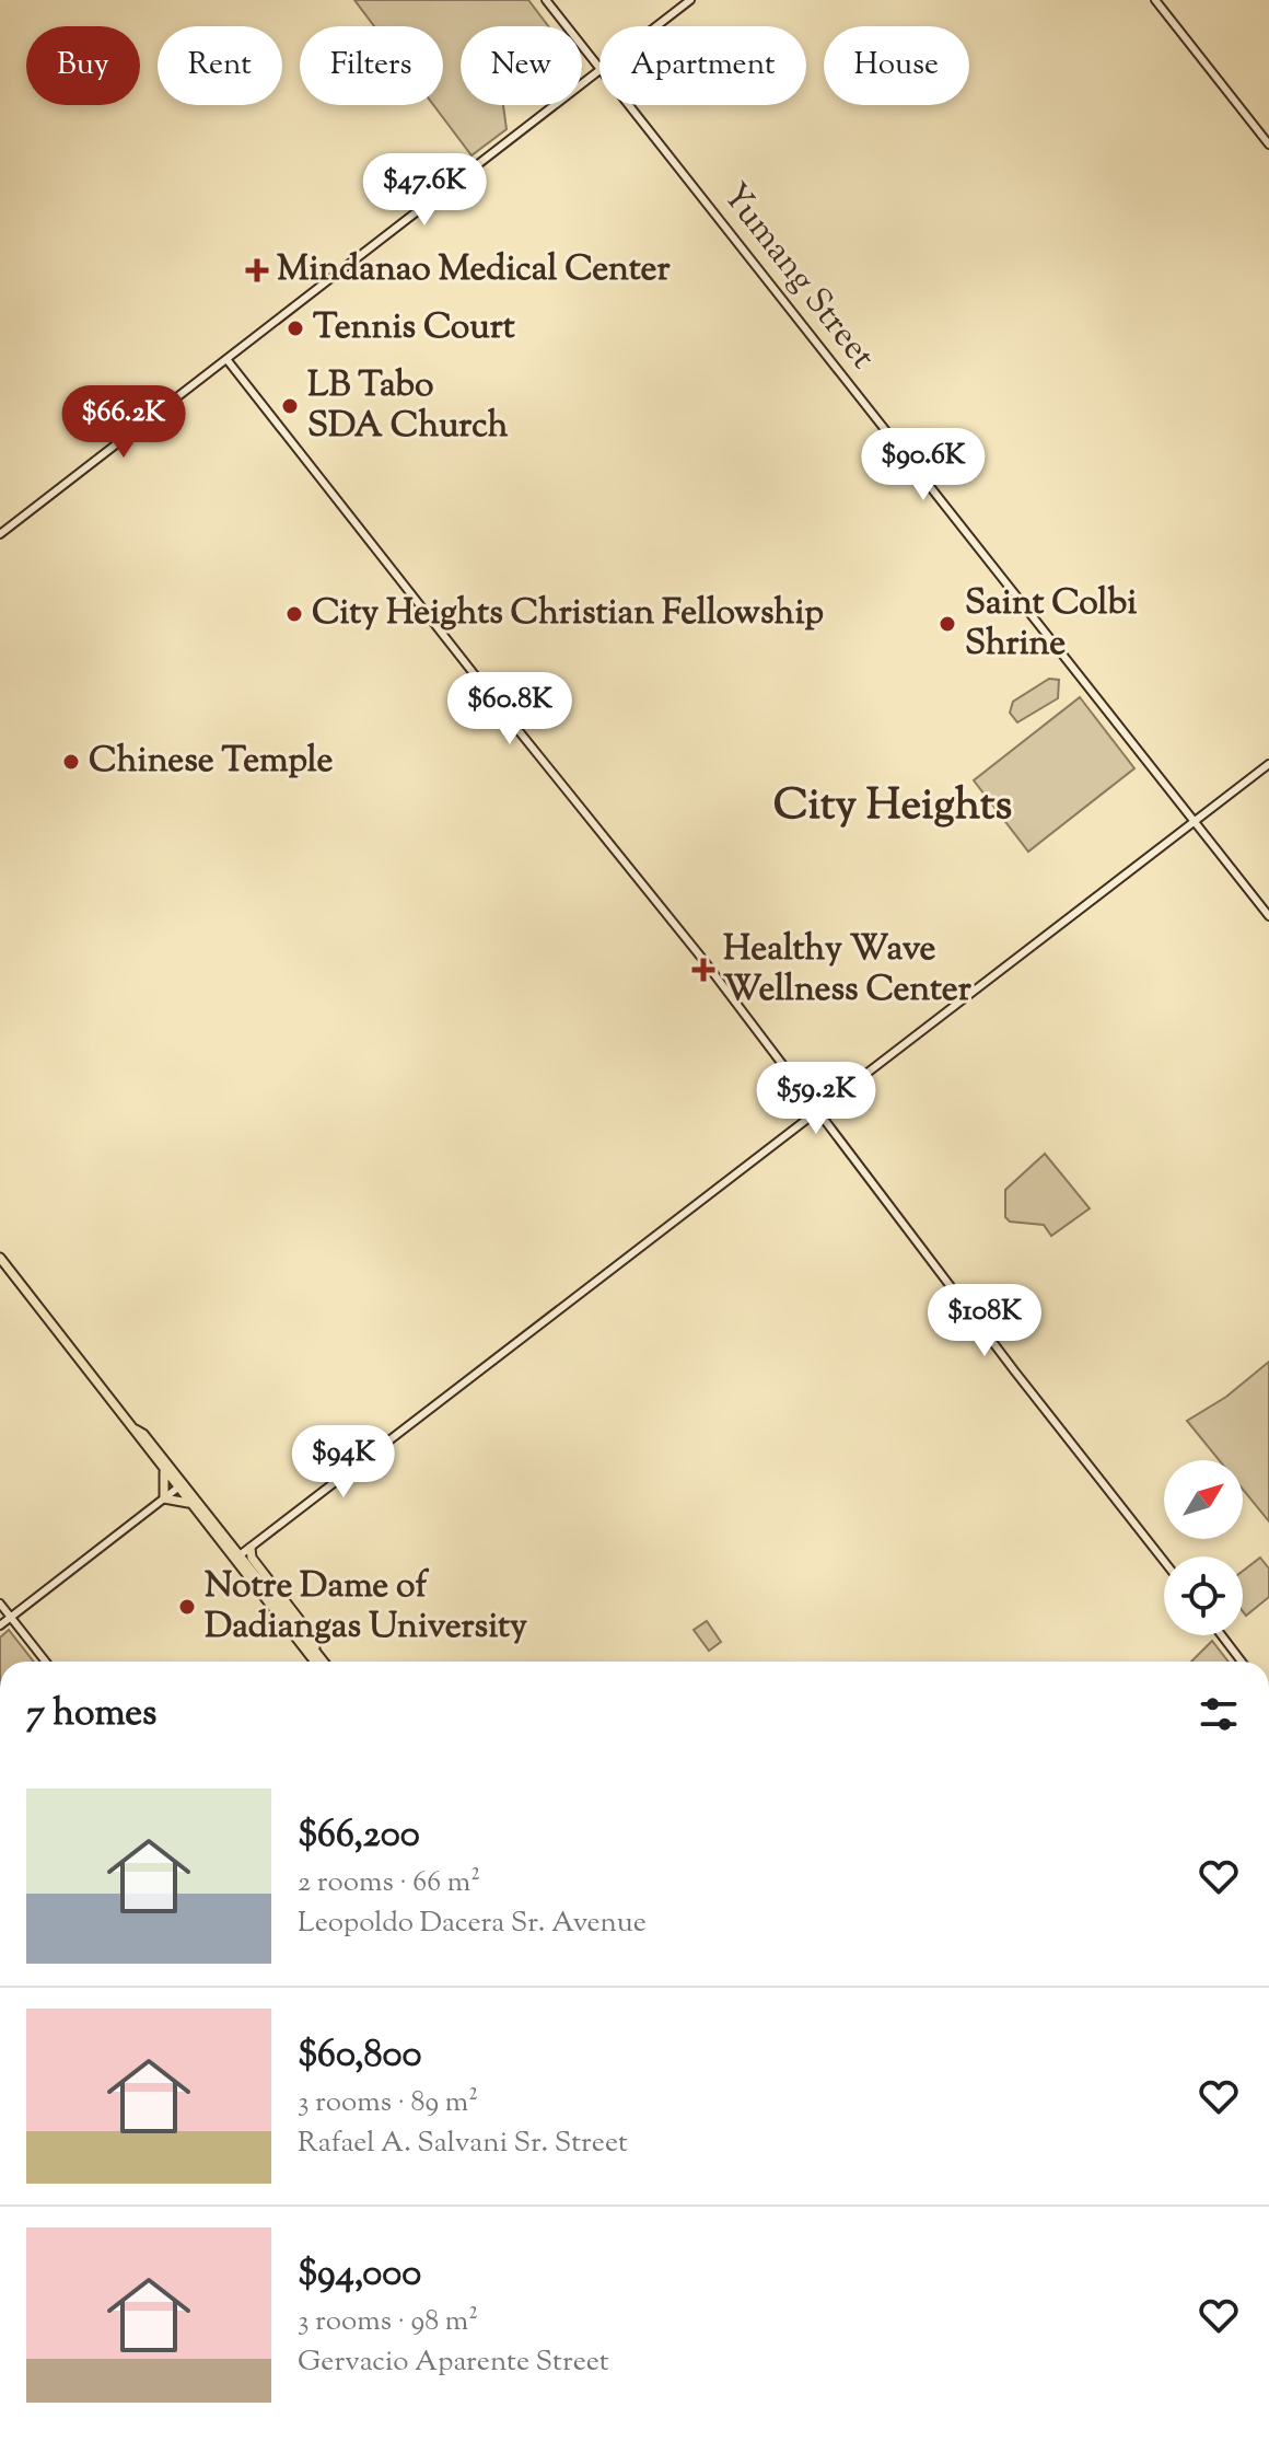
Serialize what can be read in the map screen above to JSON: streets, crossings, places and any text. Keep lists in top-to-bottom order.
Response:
{
  "streets": {
    "main road": ["Yumang Street"]
  },
  "districts": ["City Heights"],
  "places": {
    "health": ["Mindanao Medical Center", "Healthy Wave Wellness Center"],
    "other": [
      "Tennis Court",
      "LB Tabo SDA Church",
      "City Heights Christian Fellowship",
      "Saint Colbi Shrine",
      "Chinese Temple",
      "Notre Dame of Dadiangas University"
    ]
  },
  "north": "top right",
  "page": {
    "chip": [
      "Buy",
      "Rent",
      "Filters",
      "New",
      "Apartment",
      "House"
    ],
    "price": [
      "$47.6K",
      "$66.2K",
      "$90.6K",
      "$60.8K",
      "$59.2K",
      "$108K",
      "$94K"
    ],
    "heading": "7 homes",
    "list": [
      {
        "name": "$66,200",
        "note": "2 rooms · 66 m² · Leopoldo Dacera Sr. Avenue"
      },
      {
        "name": "$60,800",
        "note": "3 rooms · 89 m² · Rafael A. Salvani Sr. Street"
      },
      {
        "name": "$94,000",
        "note": "3 rooms · 98 m² · Gervacio Aparente Street"
      }
    ]
  }
}
